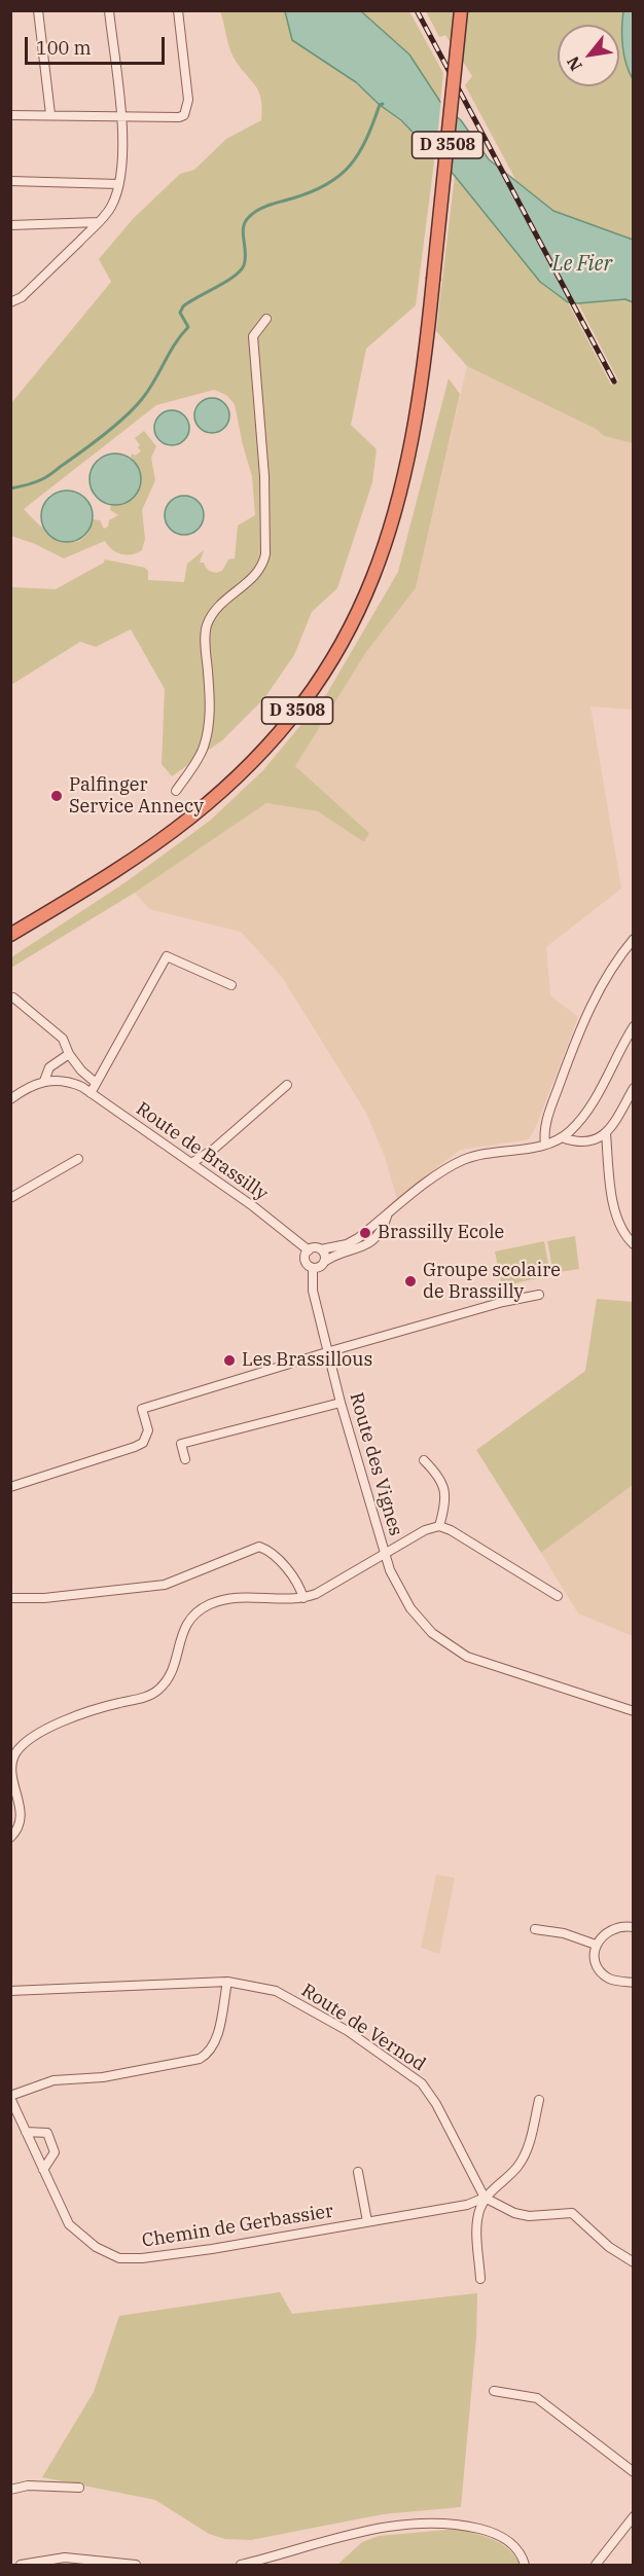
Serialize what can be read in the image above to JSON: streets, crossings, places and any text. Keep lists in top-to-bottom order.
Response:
{
  "streets": {
    "highway": ["D 3508"],
    "street": [
      "Route de Brassilly",
      "Route des Vignes",
      "Route de Vernod",
      "Chemin de Gerbassier"
    ]
  },
  "crossings": [
    ["Route de Brassilly", "Route des Vignes"],
    ["Route de Vernod", "Chemin de Gerbassier"]
  ],
  "water": ["Le Fier"],
  "places": [
    "Palfinger Service Annecy",
    "Brassilly Ecole",
    "Groupe scolaire de Brassilly",
    "Les Brassillous"
  ],
  "scale_bar": "100 m",
  "north": "bottom left"
}
